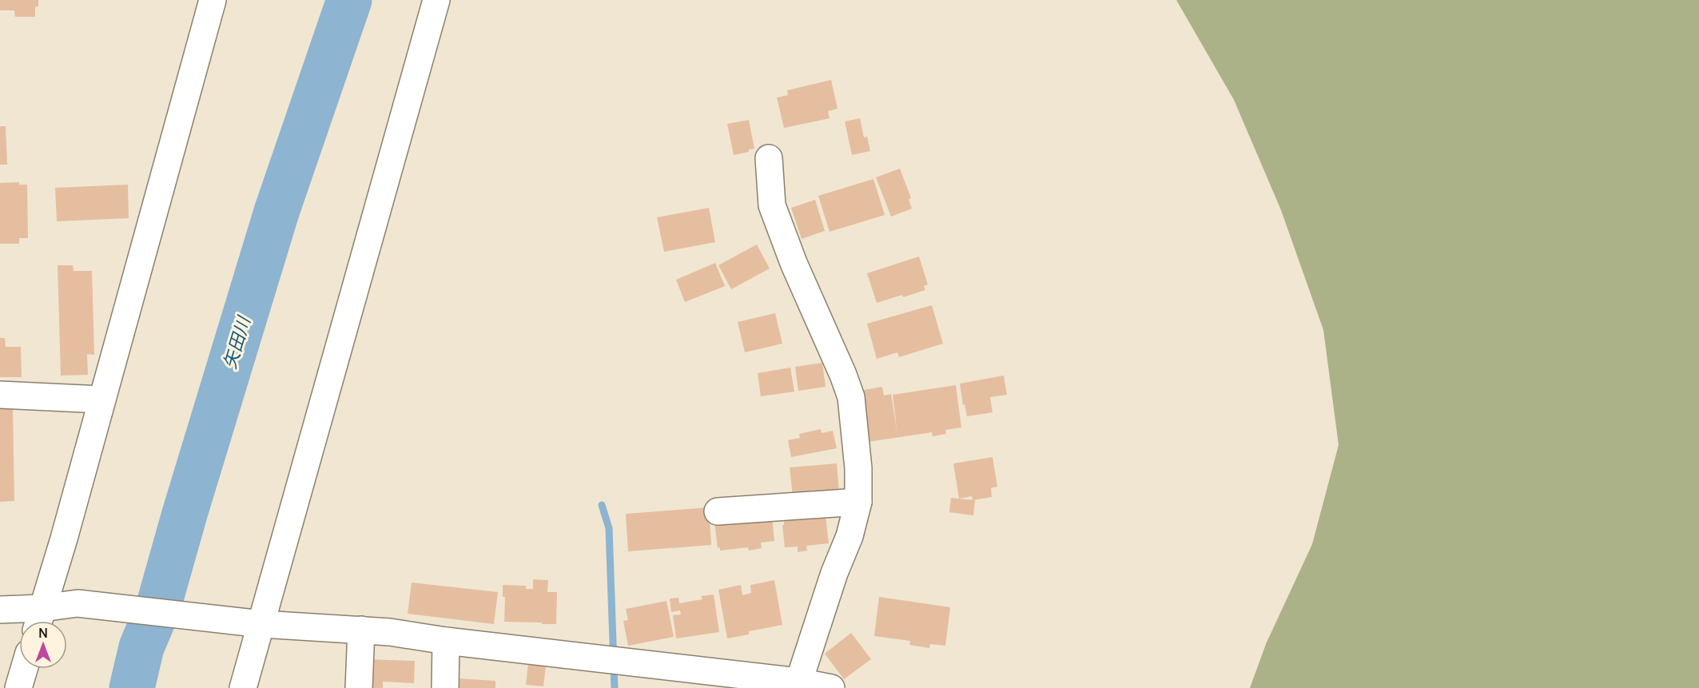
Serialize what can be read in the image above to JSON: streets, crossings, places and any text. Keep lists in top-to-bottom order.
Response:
{
  "water": ["矢田川"],
  "north": "top"
}
